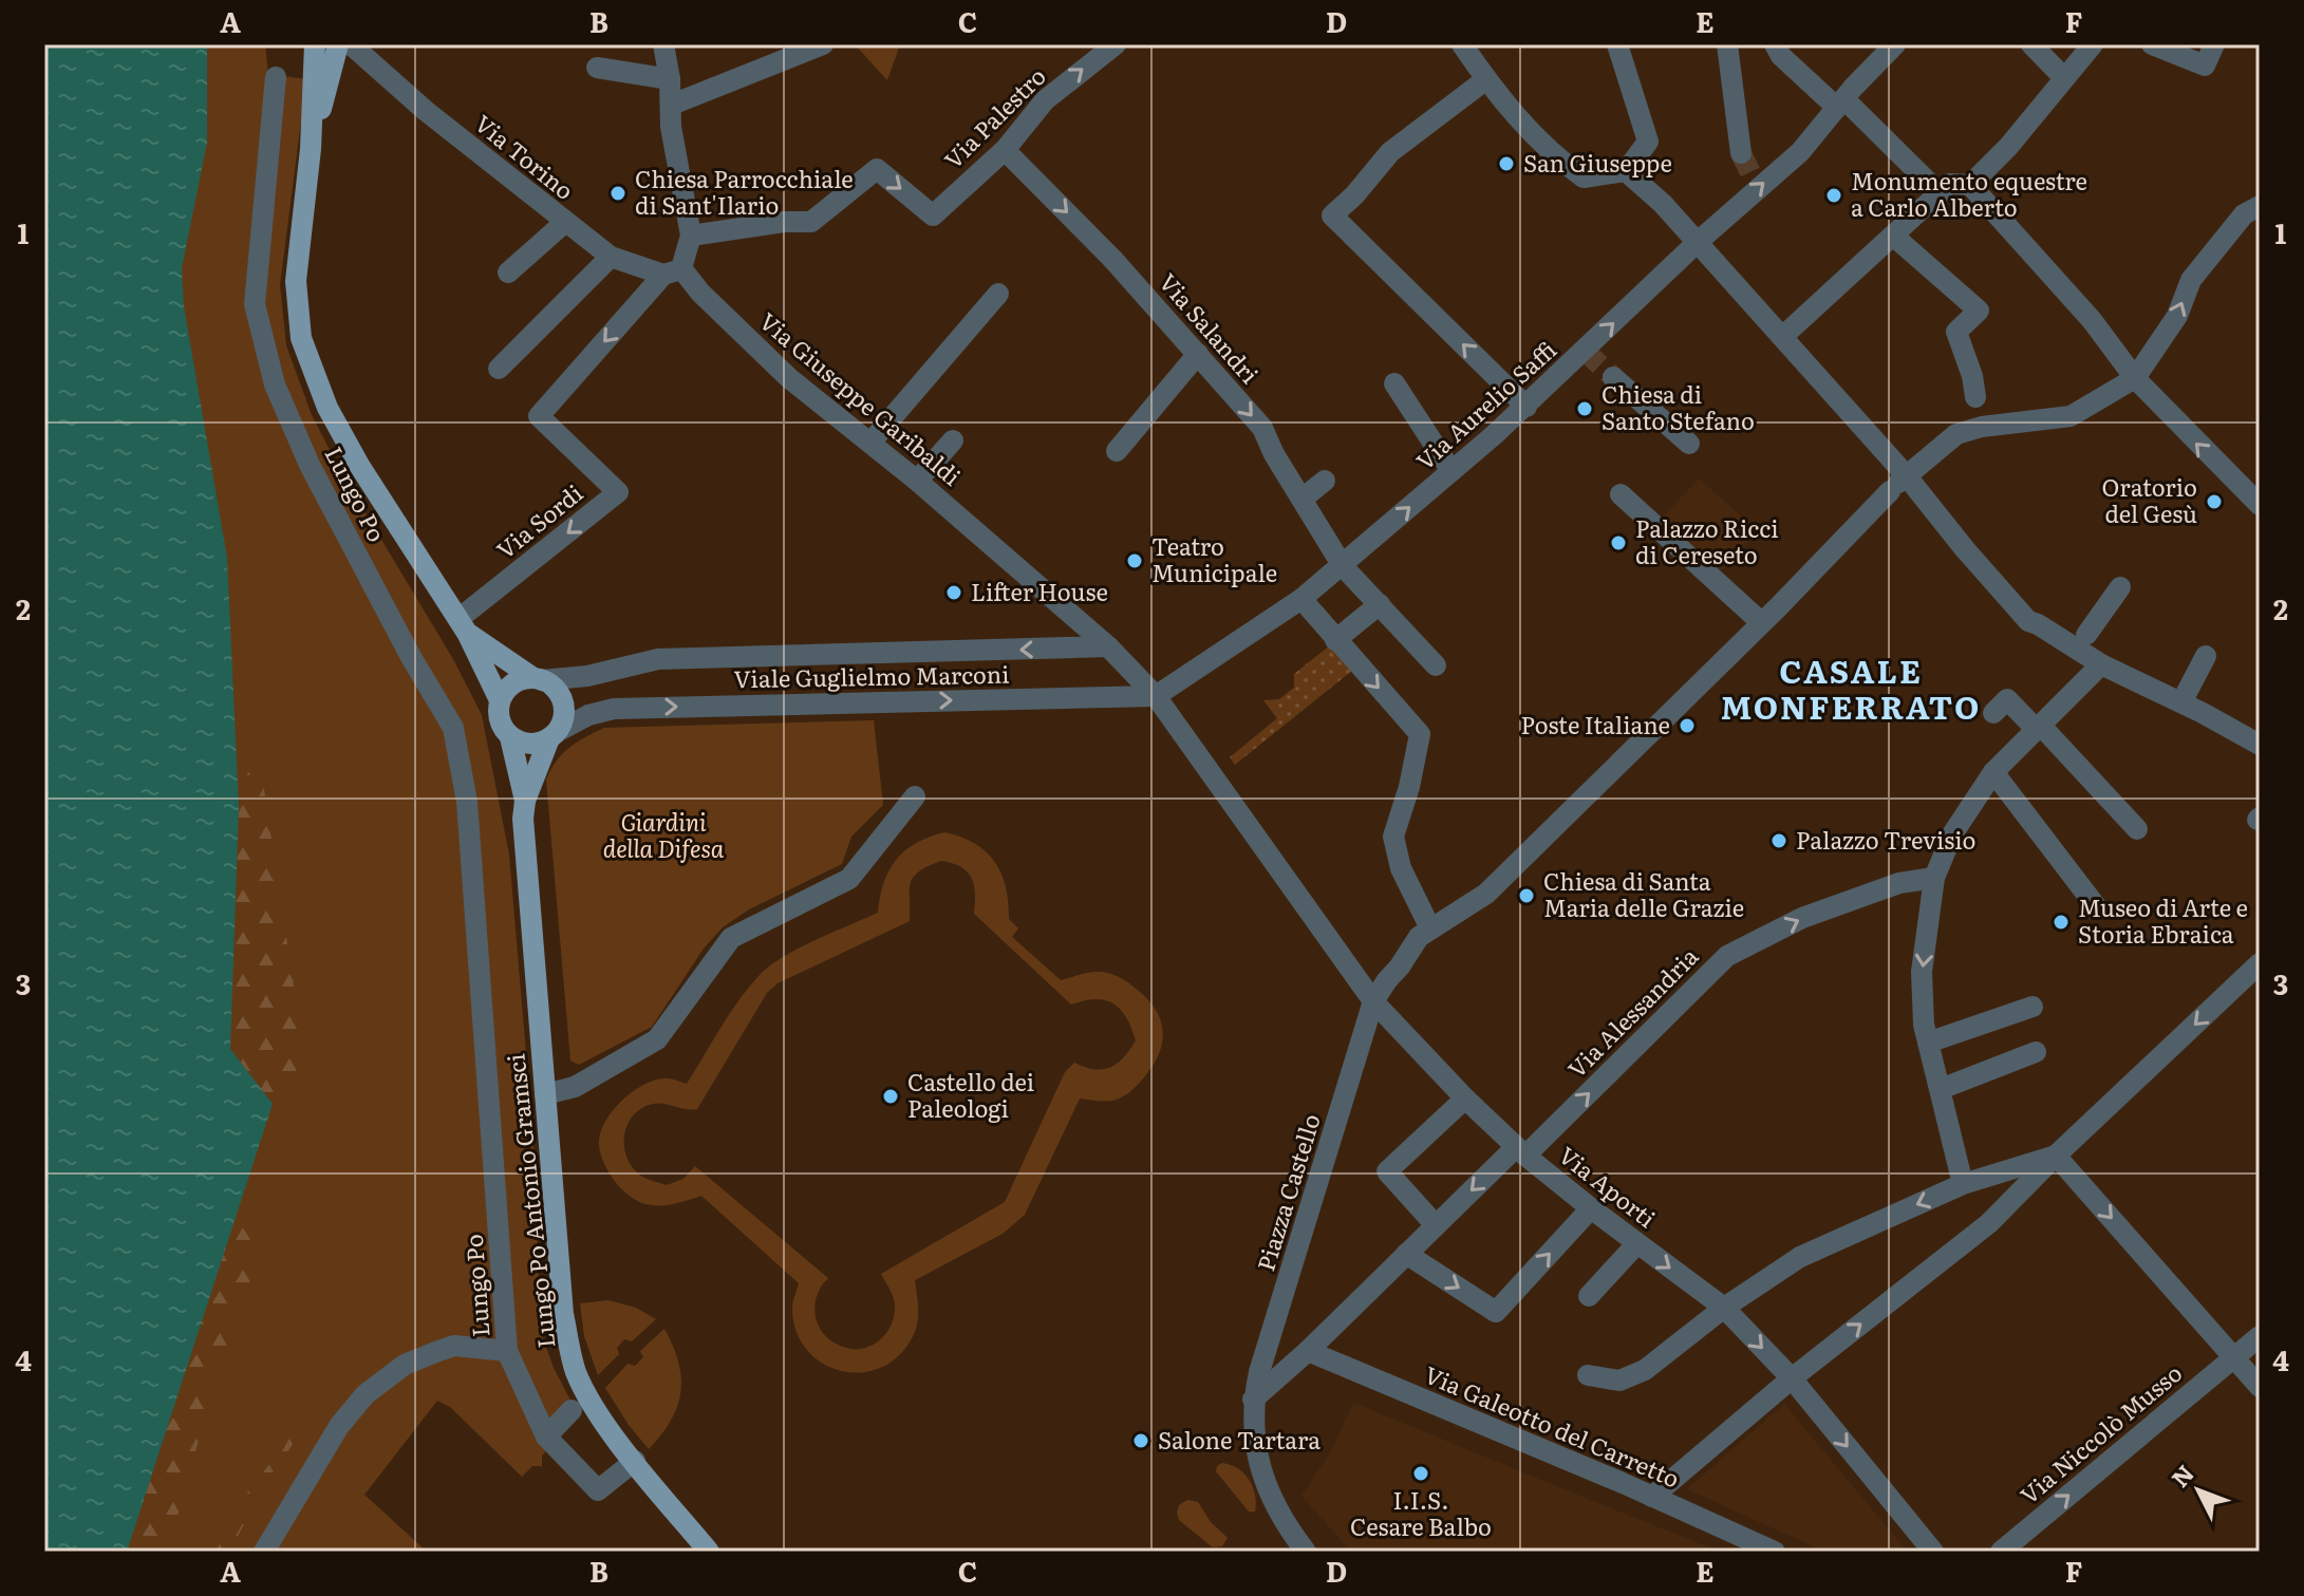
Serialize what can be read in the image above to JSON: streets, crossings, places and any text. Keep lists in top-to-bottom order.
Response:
{
  "streets": {
    "main road": ["Lungo Po Antonio Gramsci"],
    "street": [
      "Via Palestro",
      "Via Torino",
      "Via Salandri",
      "Via Giuseppe Garibaldi",
      "Via Aurelio Saffi",
      "Lungo Po",
      "Via Sordi",
      "Viale Guglielmo Marconi",
      "Via Alessandria",
      "Via Aporti",
      "Piazza Castello",
      "Via Galeotto del Carretto",
      "Via Niccolò Musso"
    ]
  },
  "crossings": [
    ["Via Palestro", "Via Salandri"],
    ["Via Torino", "Via Giuseppe Garibaldi"],
    ["Via Torino", "Via Sordi"],
    ["Via Salandri", "Via Aurelio Saffi"],
    ["Via Giuseppe Garibaldi", "Via Sordi"],
    ["Via Giuseppe Garibaldi", "Viale Guglielmo Marconi"],
    ["Lungo Po", "Lungo Po Antonio Gramsci"],
    ["Viale Guglielmo Marconi", "Lungo Po Antonio Gramsci"],
    ["Via Alessandria", "Via Aporti"],
    ["Via Alessandria", "Via Galeotto del Carretto"]
  ],
  "one_way": ["Via Salandri", "Via Aporti", "Via Niccolò Musso"],
  "districts": ["CASALE MONFERRATO"],
  "parks": ["Giardini della Difesa"],
  "places": [
    "San Giuseppe",
    "Chiesa Parrocchiale di Sant'Ilario",
    "Monumento equestre a Carlo Alberto",
    "Chiesa di Santo Stefano",
    "Oratorio del Gesù",
    "Palazzo Ricci di Cereseto",
    "Teatro Municipale",
    "Lifter House",
    "Poste Italiane",
    "Palazzo Trevisio",
    "Chiesa di Santa Maria delle Grazie",
    "Museo di Arte e Storia Ebraica",
    "Castello dei Paleologi",
    "Salone Tartara",
    "I.I.S. Cesare Balbo"
  ],
  "north": "top left",
  "grid": {
    "columns": [
      "A",
      "B",
      "C",
      "D",
      "E",
      "F"
    ],
    "rows": [
      "1",
      "2",
      "3",
      "4"
    ]
  }
}
